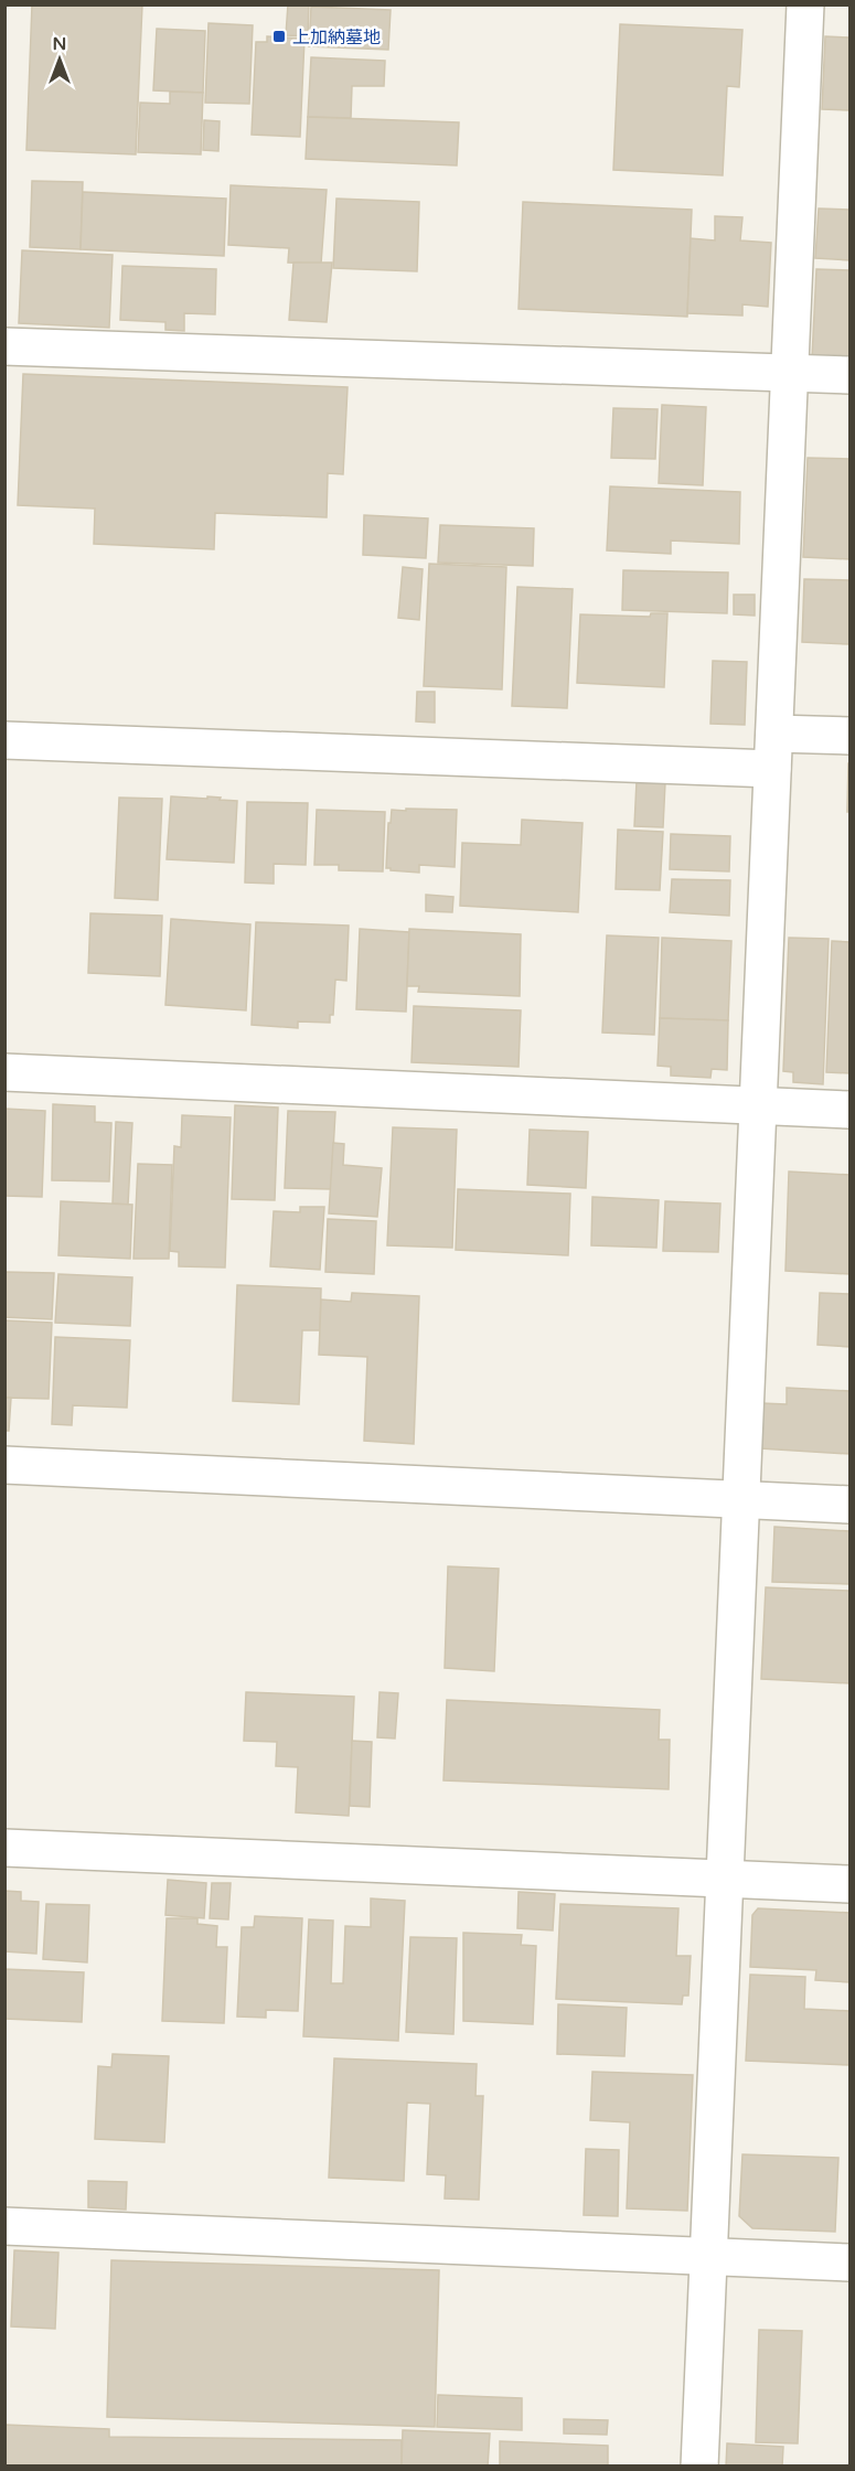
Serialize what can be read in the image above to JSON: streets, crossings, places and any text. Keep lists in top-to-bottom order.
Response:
{
  "places": {
    "transit": ["上加納墓地"]
  },
  "north": "top"
}
